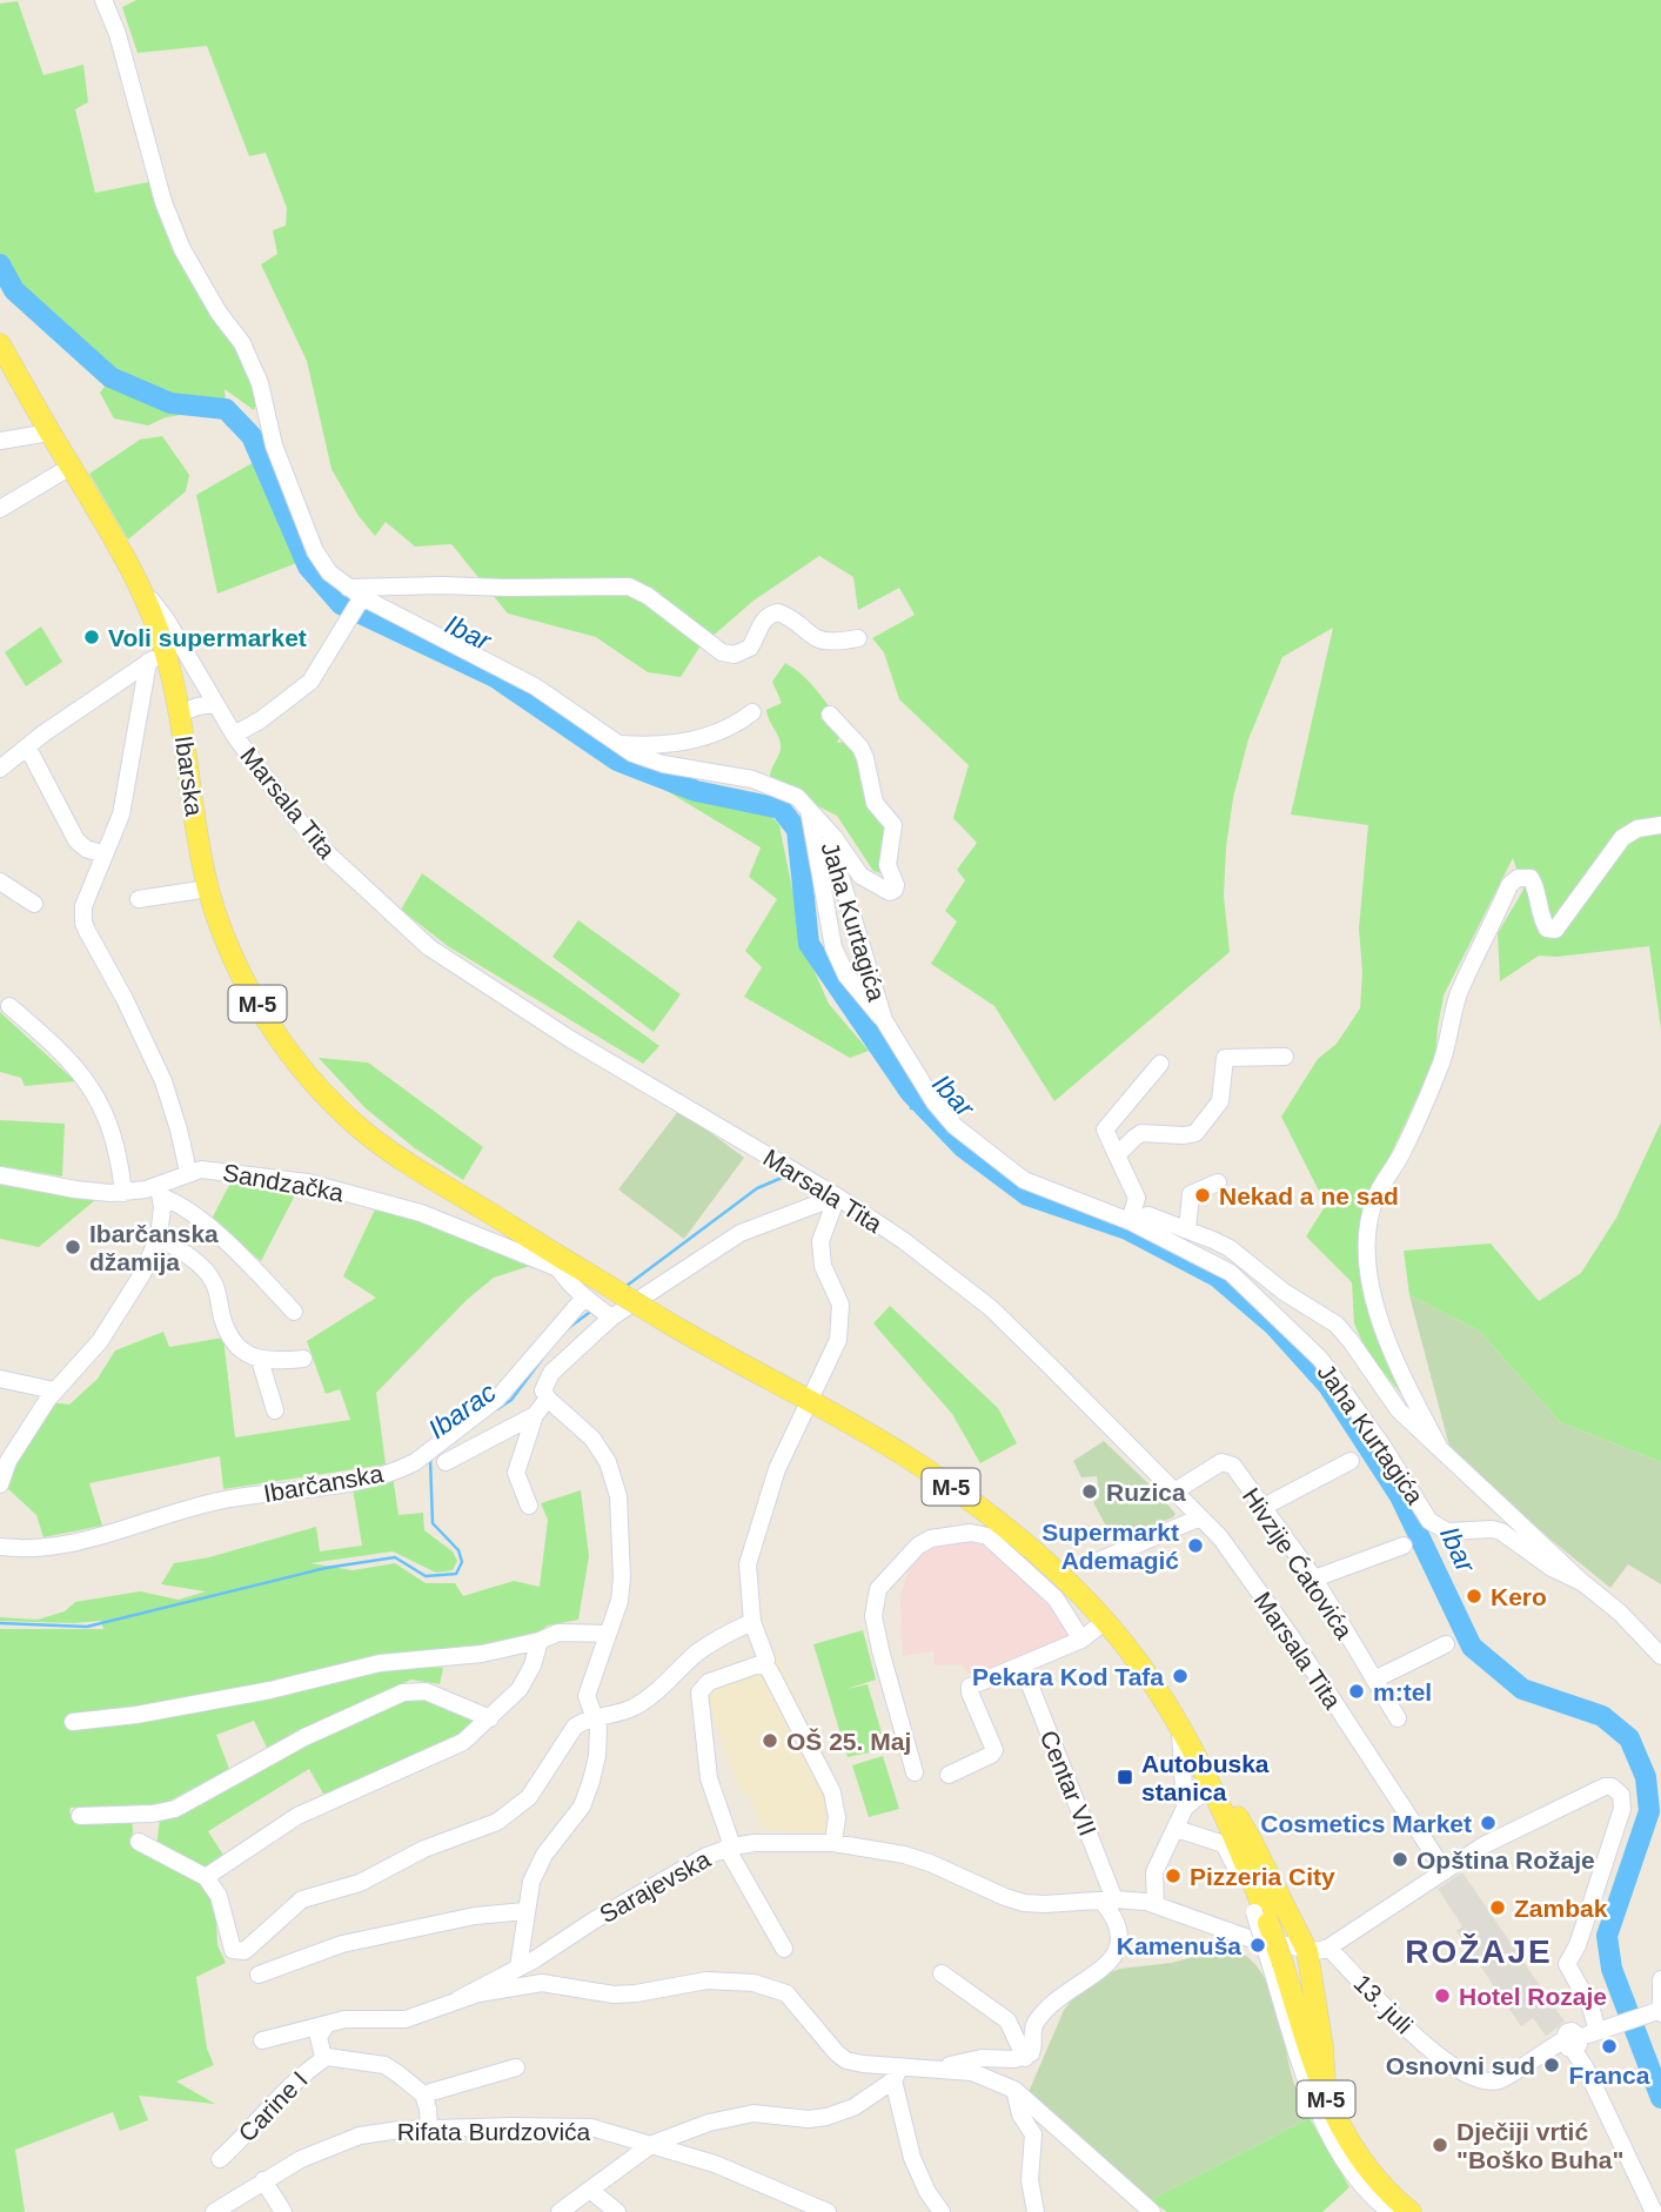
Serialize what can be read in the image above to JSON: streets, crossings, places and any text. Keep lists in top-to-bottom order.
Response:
{
  "streets": {
    "main road": ["Ibarska", "M-5"],
    "street": [
      "Marsala Tita",
      "Jaha Kurtagića",
      "Sandzačka",
      "Ibarčanska",
      "Hivzije Ćatovića",
      "Centar VII",
      "Sarajevska",
      "13. juli",
      "Carine I",
      "Rifata Burdzovića"
    ]
  },
  "crossings": [
    ["Ibarska", "Marsala Tita"],
    ["Ibarska", "M-5"],
    ["Ibarska", "Sandzačka"],
    ["Marsala Tita", "Hivzije Ćatovića"],
    ["M-5", "Sandzačka"],
    ["Centar VII", "Sarajevska"]
  ],
  "districts": ["ROŽAJE"],
  "water": ["Ibar", "Ibarac"],
  "places": {
    "other": [
      "Voli supermarket",
      "Nekad a ne sad",
      "Ibarčanska džamija",
      "Ruzica",
      "Supermarkt Ademagić",
      "Kero",
      "Pekara Kod Tafa",
      "m:tel",
      "OŠ 25. Maj",
      "Cosmetics Market",
      "Opština Rožaje",
      "Pizzeria City",
      "Zambak",
      "Kamenuša",
      "Hotel Rozaje",
      "Franca",
      "Osnovni sud",
      "Dječiji vrtić \"Boško Buha\""
    ],
    "transit": ["Autobuska stanica"]
  }
}
